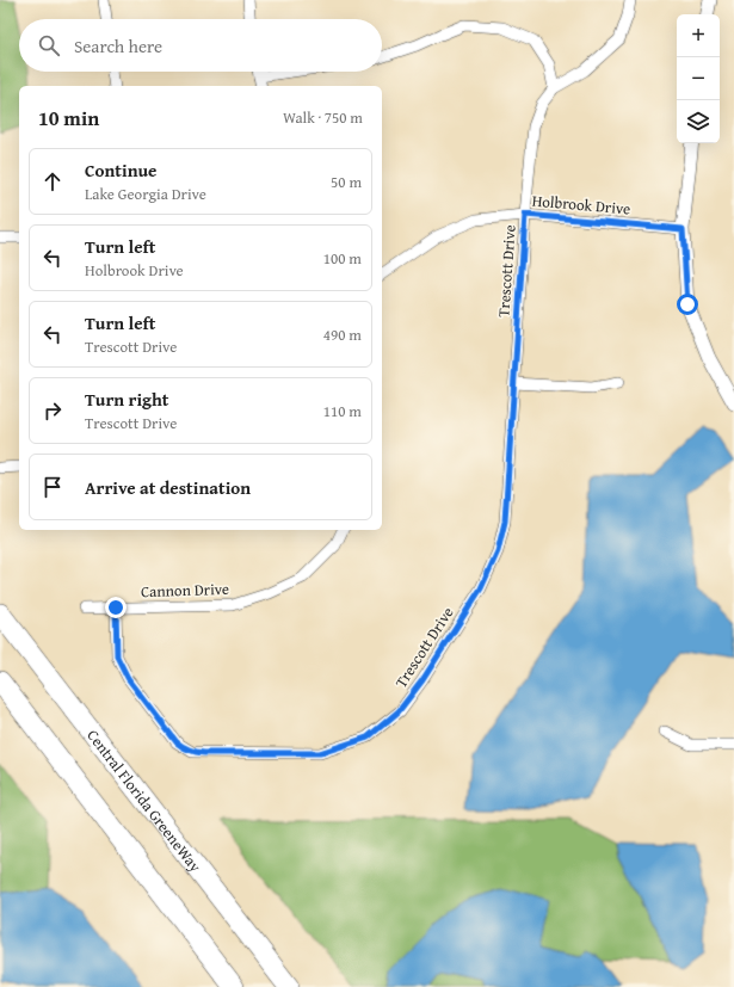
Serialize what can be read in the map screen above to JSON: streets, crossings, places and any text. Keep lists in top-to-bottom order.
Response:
{
  "streets": {
    "highway": ["Central Florida GreeneWay"],
    "street": ["Holbrook Drive", "Trescott Drive", "Cannon Drive"]
  },
  "crossings": [
    ["Holbrook Drive", "Trescott Drive"],
    ["Trescott Drive", "Cannon Drive"]
  ],
  "page": {
    "map_buttons": ["+", "−"],
    "search": "Search here",
    "heading": ["10 min", "Walk · 750 m"],
    "list": [
      ["Continue", "Lake Georgia Drive", "50 m"],
      ["Turn left", "Holbrook Drive", "100 m"],
      ["Turn left", "Trescott Drive", "490 m"],
      ["Turn right", "Trescott Drive", "110 m"],
      "Arrive at destination"
    ]
  }
}
